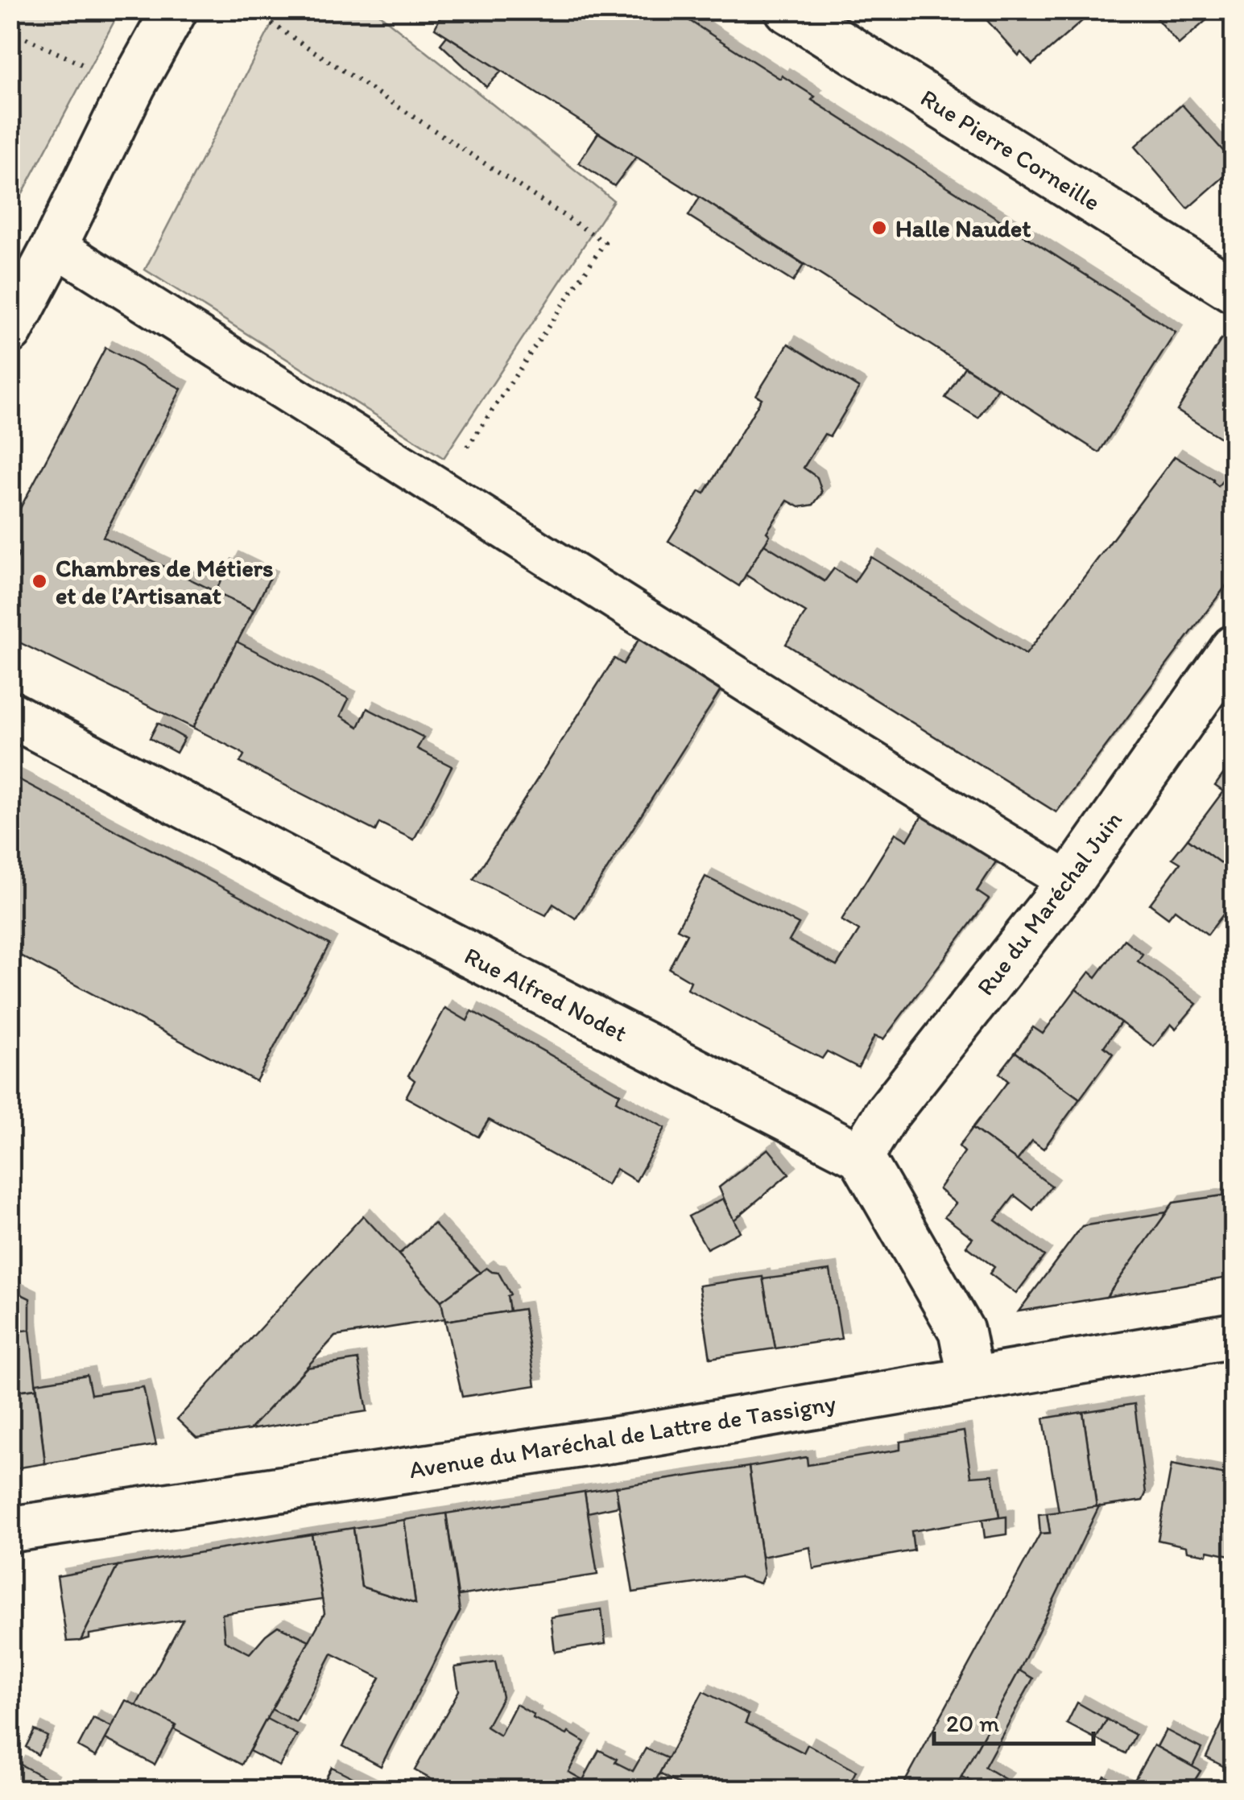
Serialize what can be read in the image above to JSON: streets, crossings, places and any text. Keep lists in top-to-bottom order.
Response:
{
  "streets": {
    "street": [
      "Rue Pierre Corneille",
      "Rue du Maréchal Juin",
      "Rue Alfred Nodet",
      "Avenue du Maréchal de Lattre de Tassigny"
    ]
  },
  "crossings": [
    ["Rue du Maréchal Juin", "Rue Alfred Nodet"]
  ],
  "places": ["Halle Naudet", "Chambres de Métiers et de l’Artisanat"],
  "scale_bar": "20 m"
}
